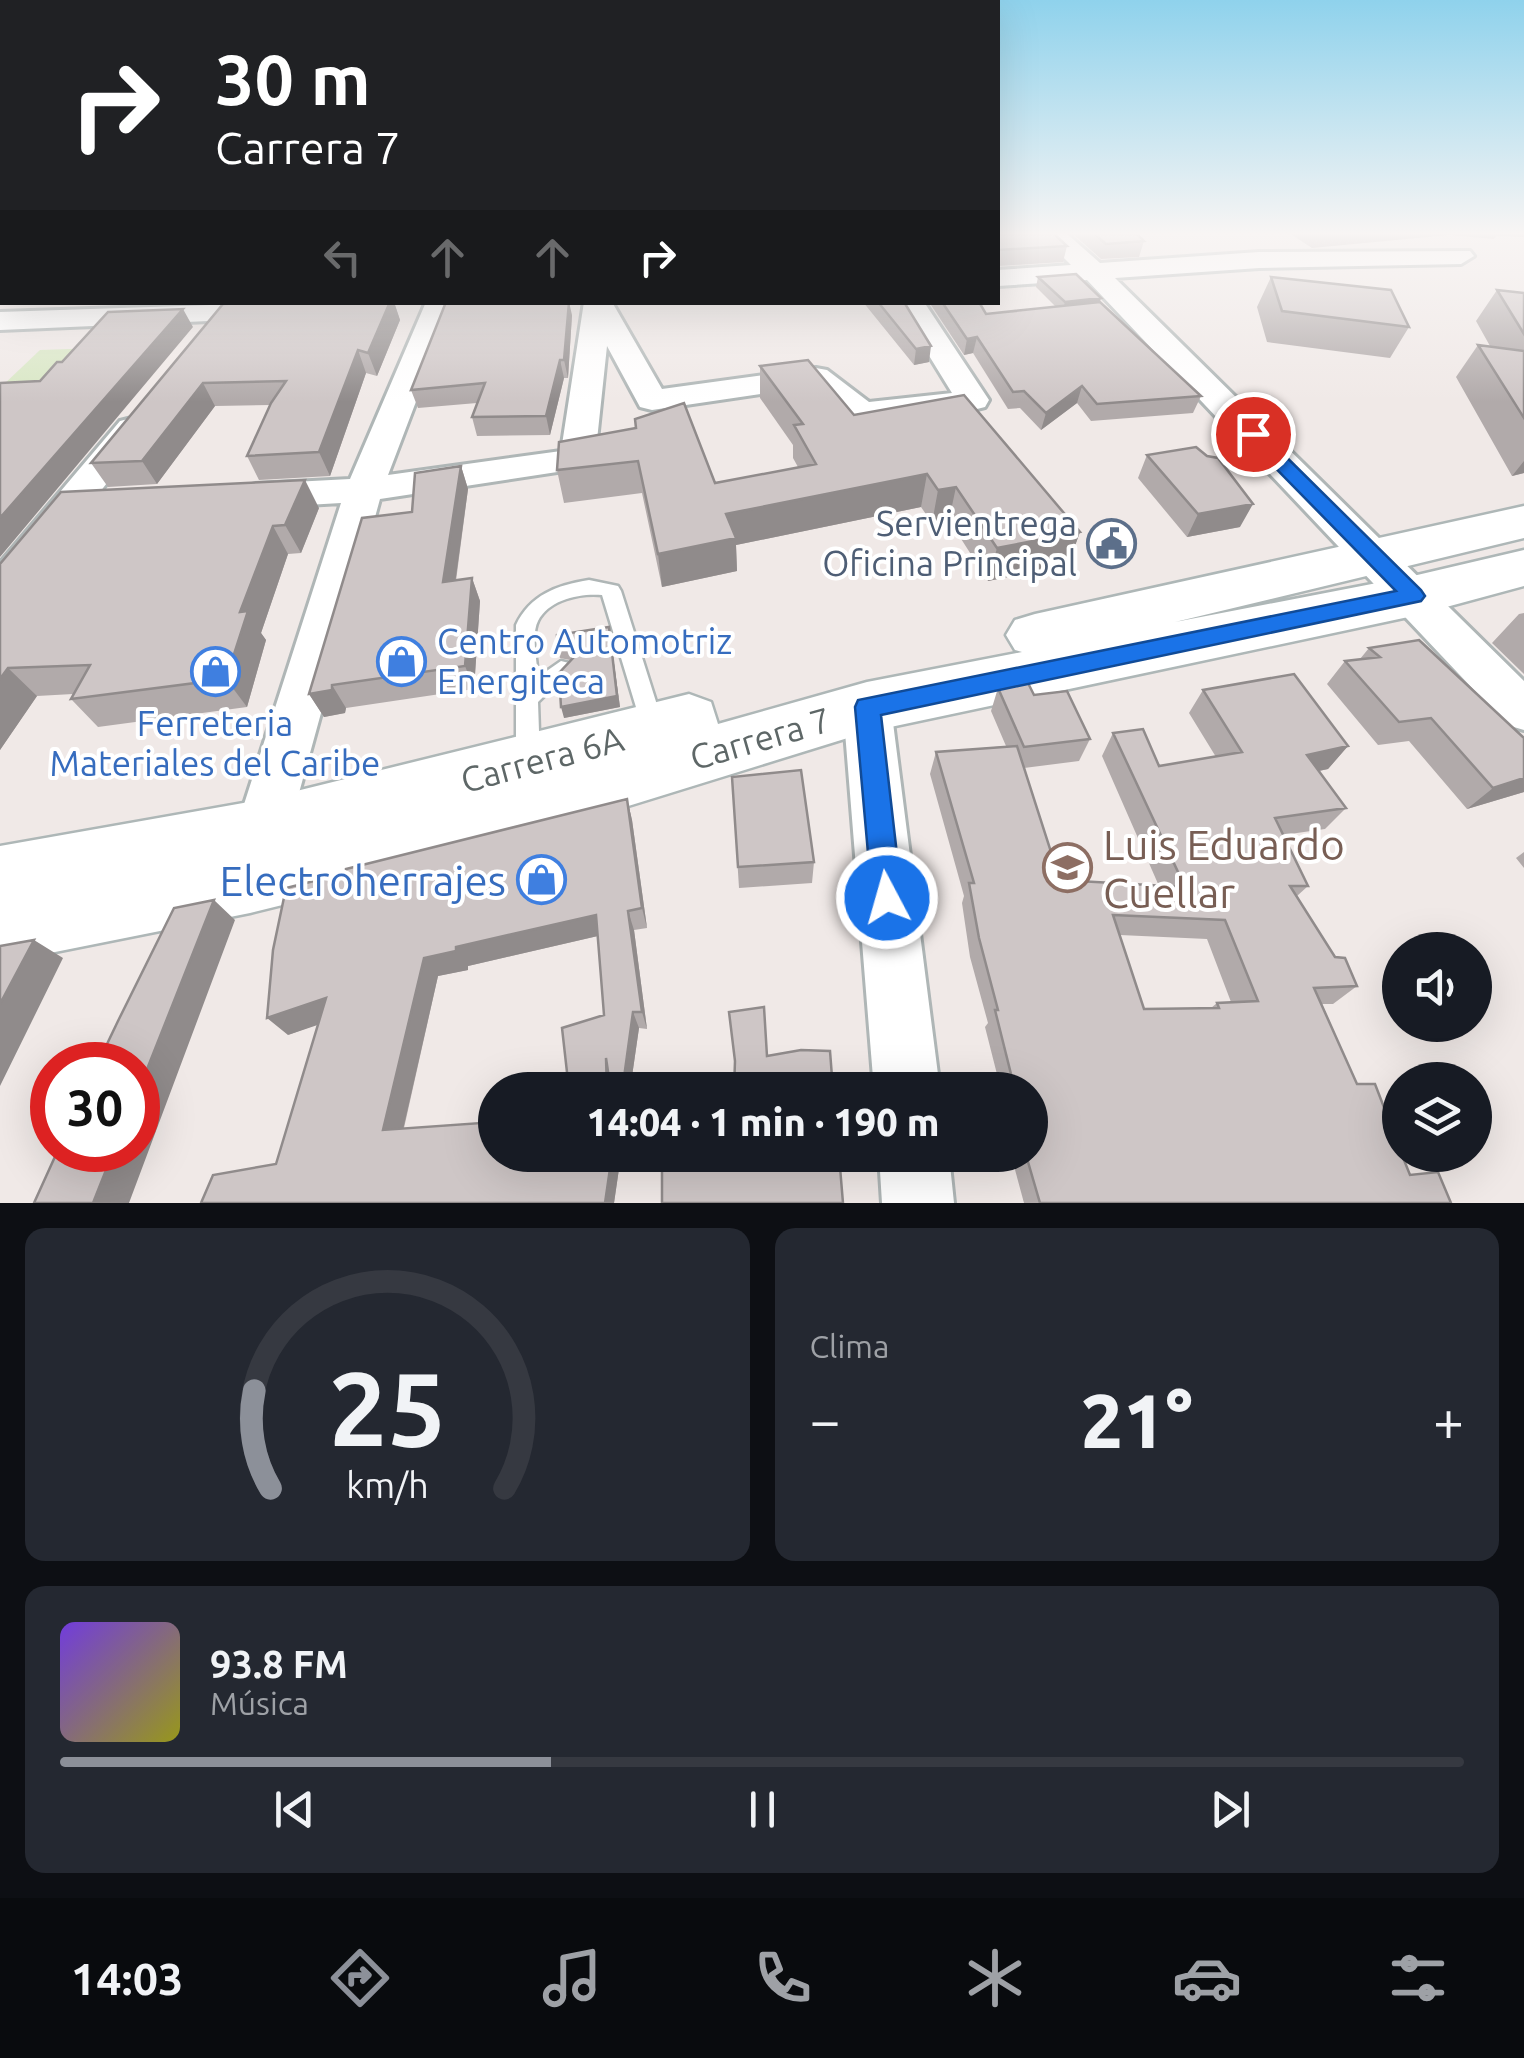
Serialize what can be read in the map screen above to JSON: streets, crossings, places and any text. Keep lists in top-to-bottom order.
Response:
{
  "streets": {
    "main road": ["Carrera 7", "Carrera 6A"]
  },
  "crossings": [
    ["Carrera 7", "Carrera 6A"]
  ],
  "places": {
    "public building": ["Servientrega Oficina Principal"],
    "shop": ["Centro Automotriz Energiteca", "Ferreteria Materiales del Caribe", "Electroherrajes"],
    "school or university": ["Luis Eduardo Cuellar"]
  },
  "page": {
    "turn": ["30 m", "Carrera 7"],
    "limit": "30",
    "trip": "14:04 · 1 min · 190 m",
    "tile": "Clima",
    "heat": ["−", "21°", "+"],
    "song": ["93.8 FM", "Música"],
    "tabs": "14:03",
    "gauge": ["25", "km/h"]
  }
}
